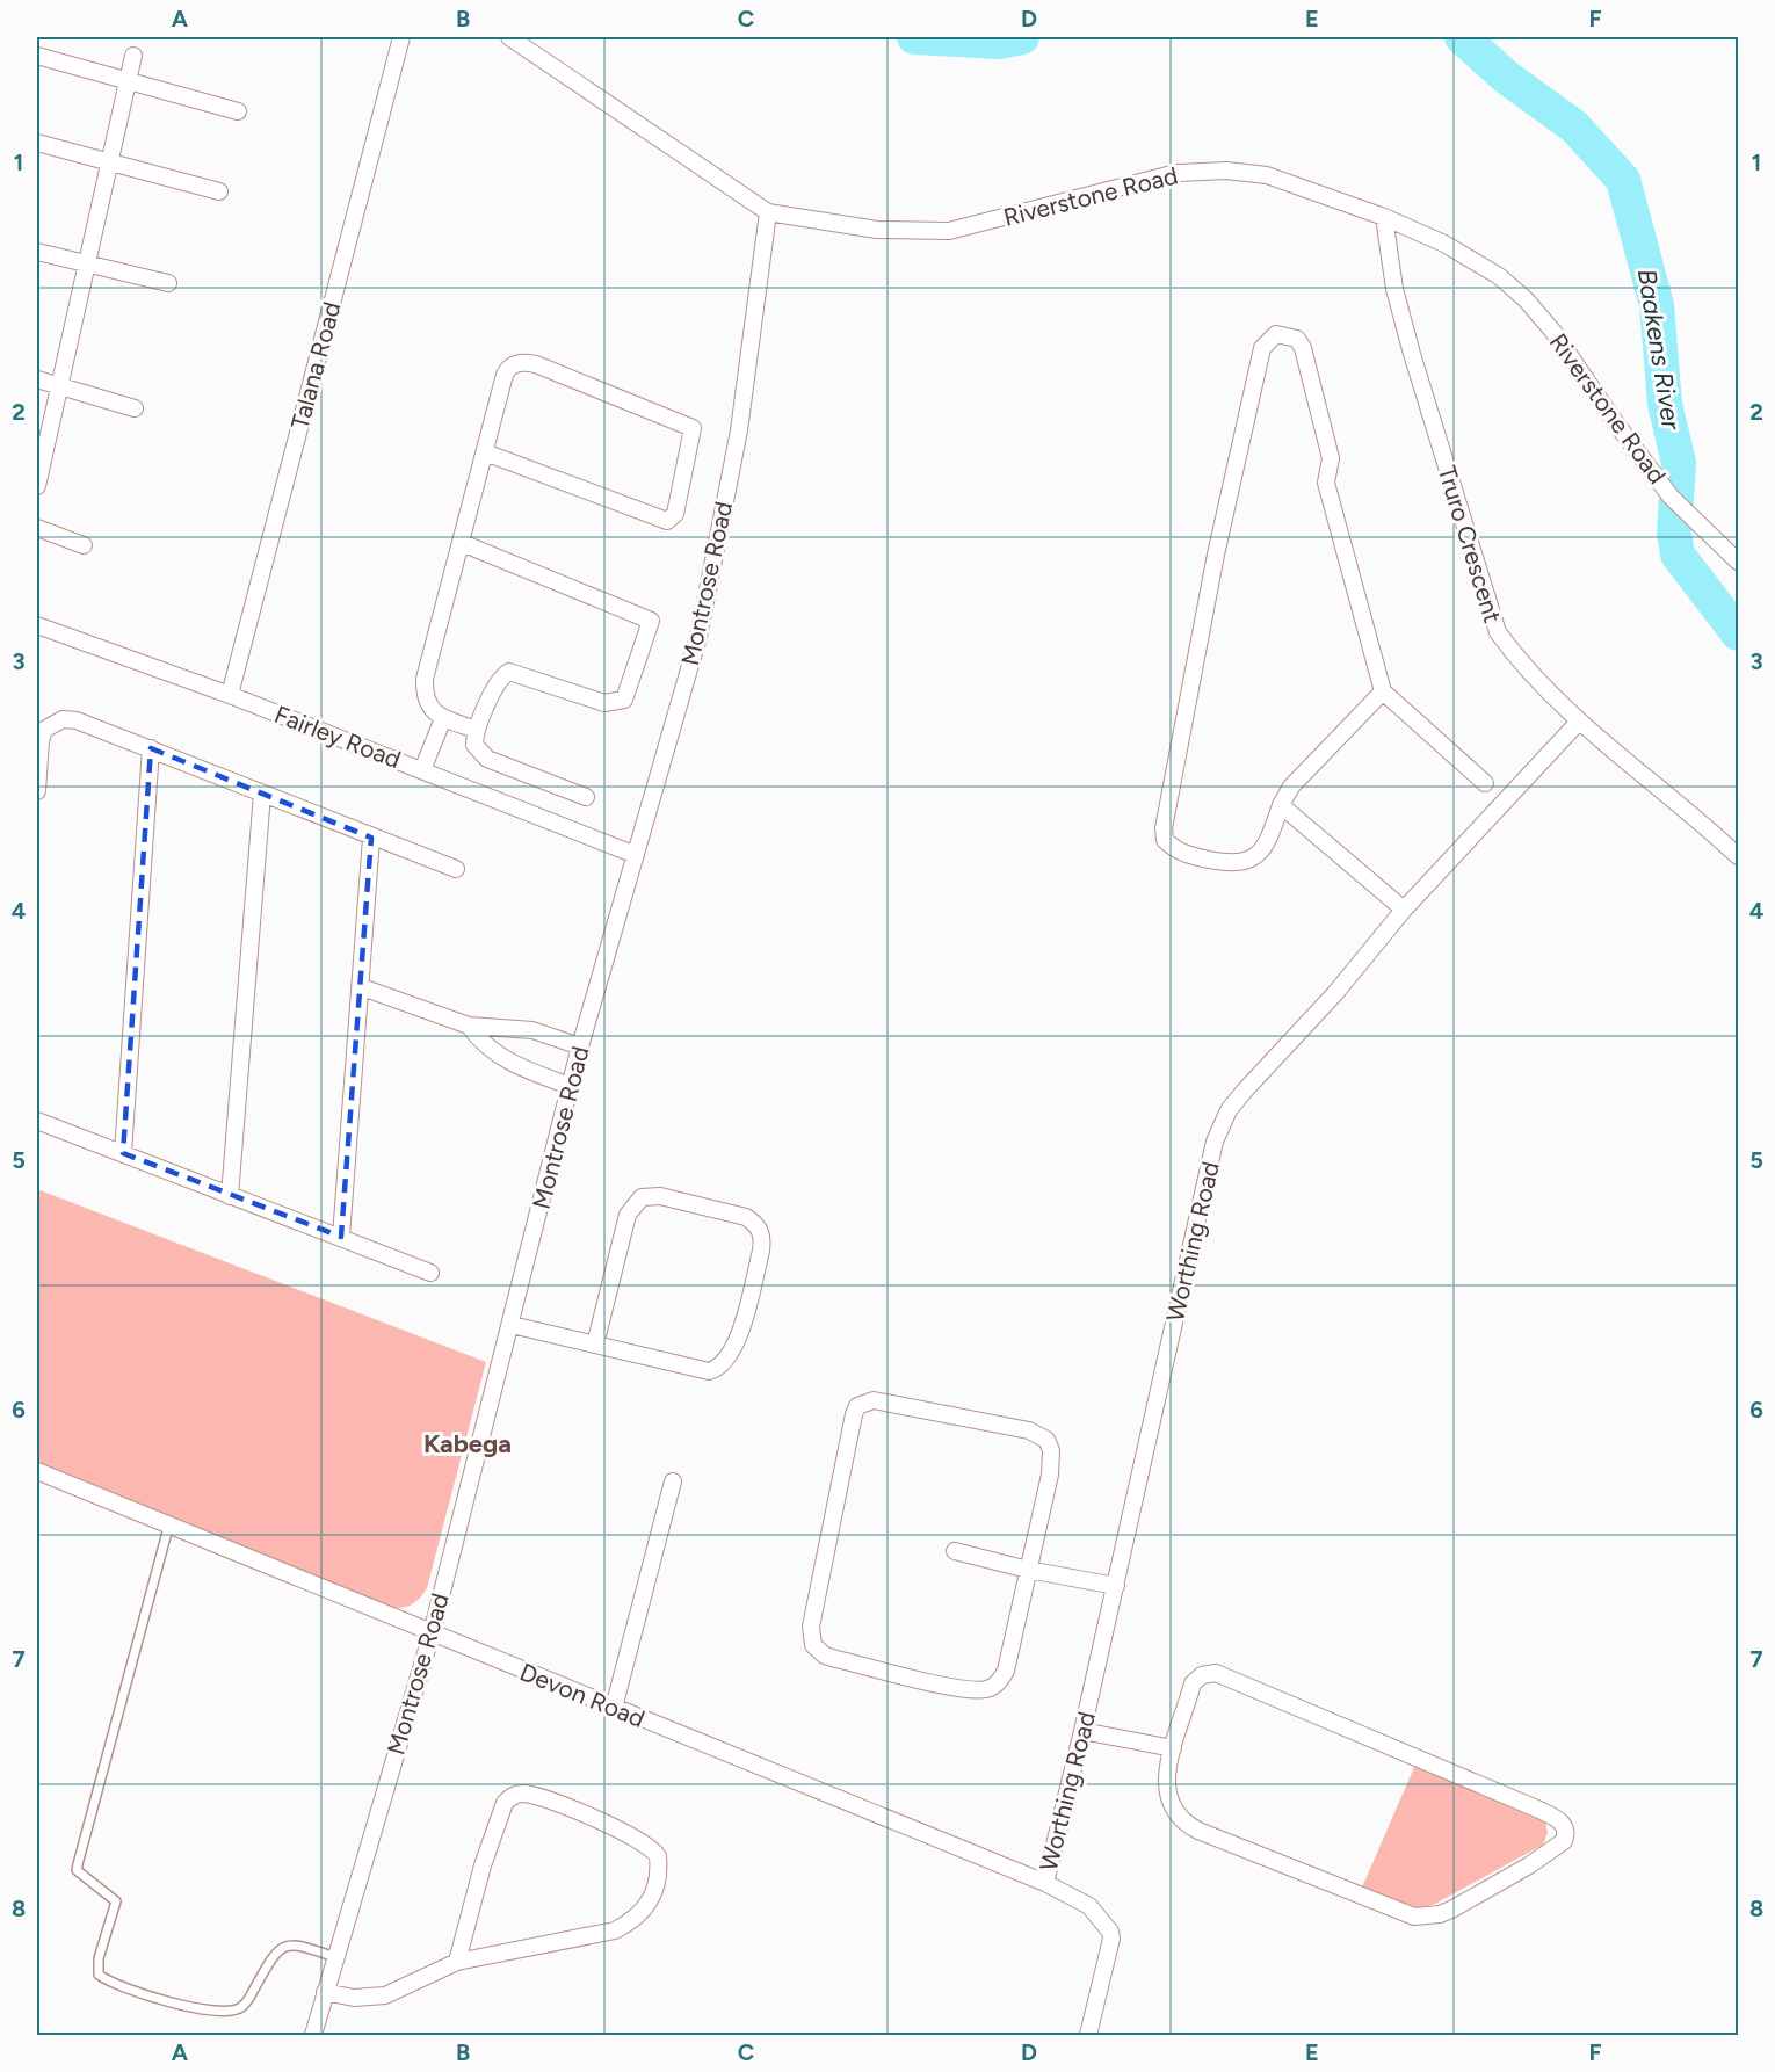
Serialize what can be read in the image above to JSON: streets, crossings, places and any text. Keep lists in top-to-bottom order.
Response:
{
  "streets": {
    "street": [
      "Riverstone Road",
      "Talana Road",
      "Truro Crescent",
      "Montrose Road",
      "Fairley Road",
      "Worthing Road",
      "Devon Road"
    ]
  },
  "crossings": [
    ["Riverstone Road", "Truro Crescent"],
    ["Riverstone Road", "Montrose Road"],
    ["Talana Road", "Fairley Road"],
    ["Truro Crescent", "Worthing Road"],
    ["Montrose Road", "Fairley Road"],
    ["Montrose Road", "Devon Road"],
    ["Worthing Road", "Devon Road"]
  ],
  "districts": ["Kabega"],
  "water": ["Baakens River"],
  "grid": {
    "columns": [
      "A",
      "B",
      "C",
      "D",
      "E",
      "F"
    ],
    "rows": [
      "1",
      "2",
      "3",
      "4",
      "5",
      "6",
      "7",
      "8"
    ]
  }
}
